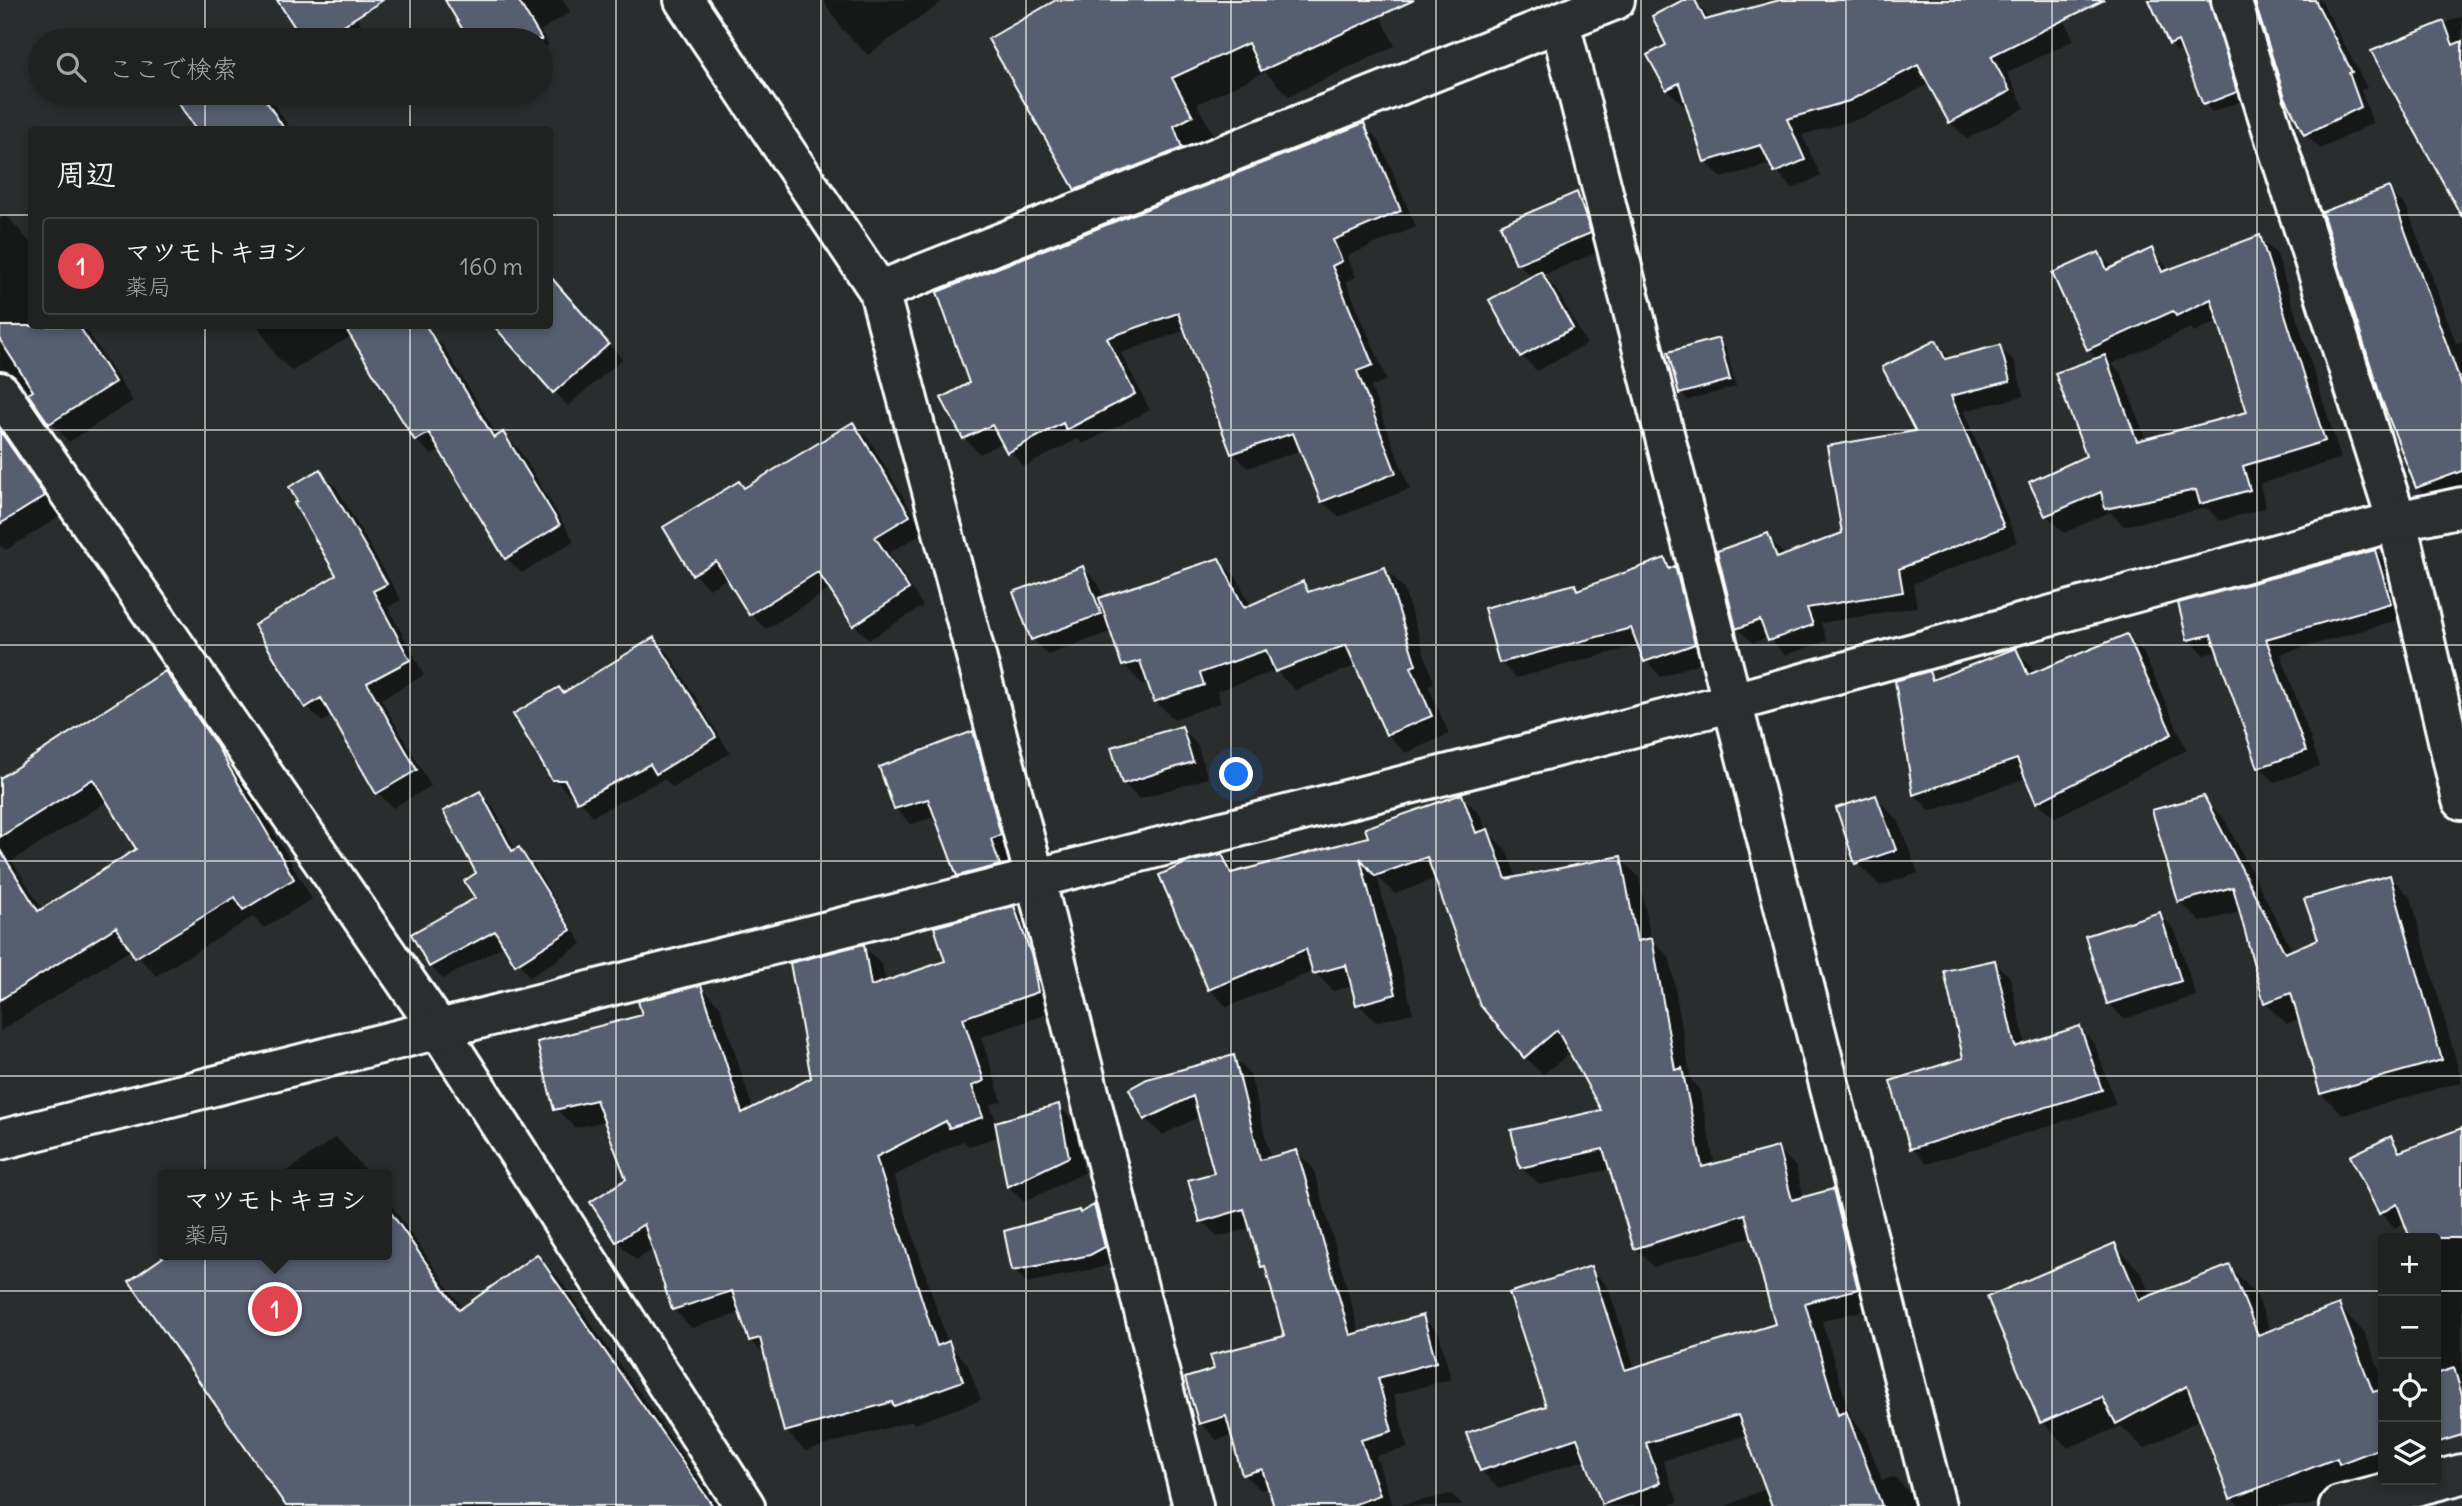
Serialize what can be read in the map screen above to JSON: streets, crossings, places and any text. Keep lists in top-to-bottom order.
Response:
{
  "page": {
    "search": "ここで検索",
    "heading": "周辺",
    "list": [
      {
        "mark": "1",
        "name": "マツモトキヨシ",
        "note": "薬局",
        "value": "160 m"
      }
    ],
    "popup": ["マツモトキヨシ", "薬局"],
    "map_buttons": ["+", "−"],
    "pins": "1"
  }
}
